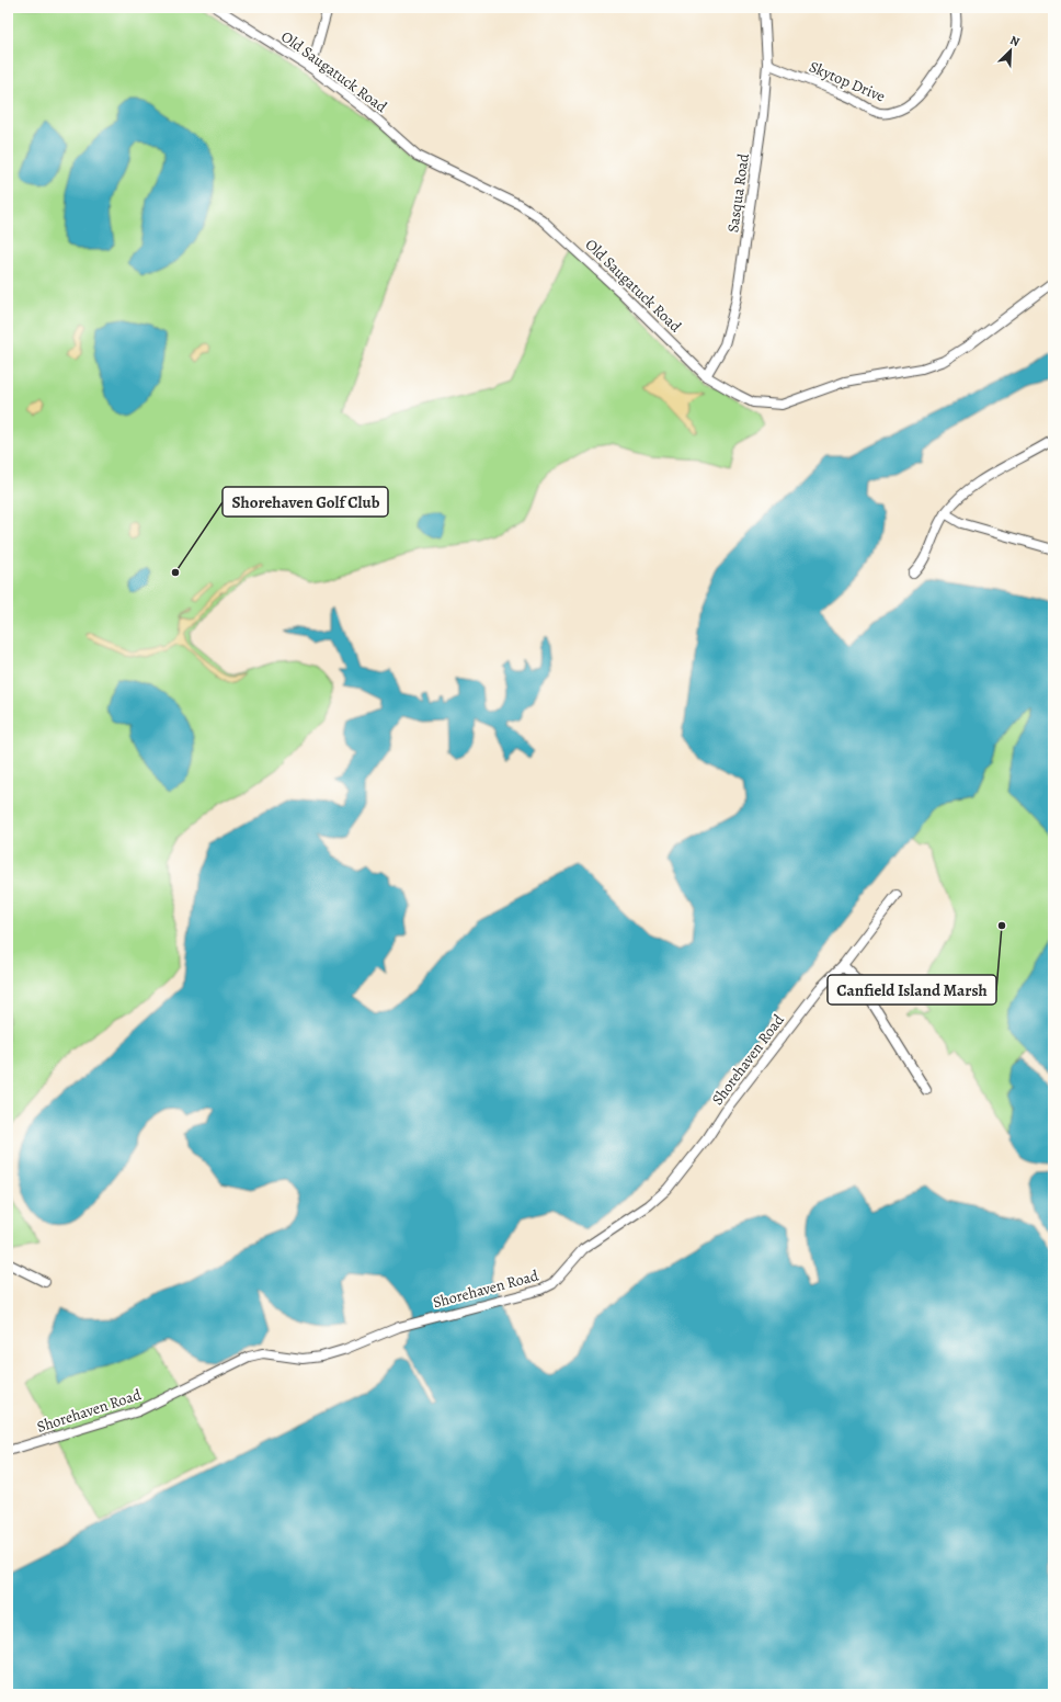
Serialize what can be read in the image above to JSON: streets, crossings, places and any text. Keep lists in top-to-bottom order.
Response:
{
  "streets": {
    "street": [
      "Old Saugatuck Road",
      "Skytop Drive",
      "Sasqua Road",
      "Shorehaven Road"
    ]
  },
  "crossings": [
    ["Old Saugatuck Road", "Sasqua Road"],
    ["Skytop Drive", "Sasqua Road"]
  ],
  "places": ["Shorehaven Golf Club", "Canfield Island Marsh"],
  "north": "top right"
}
